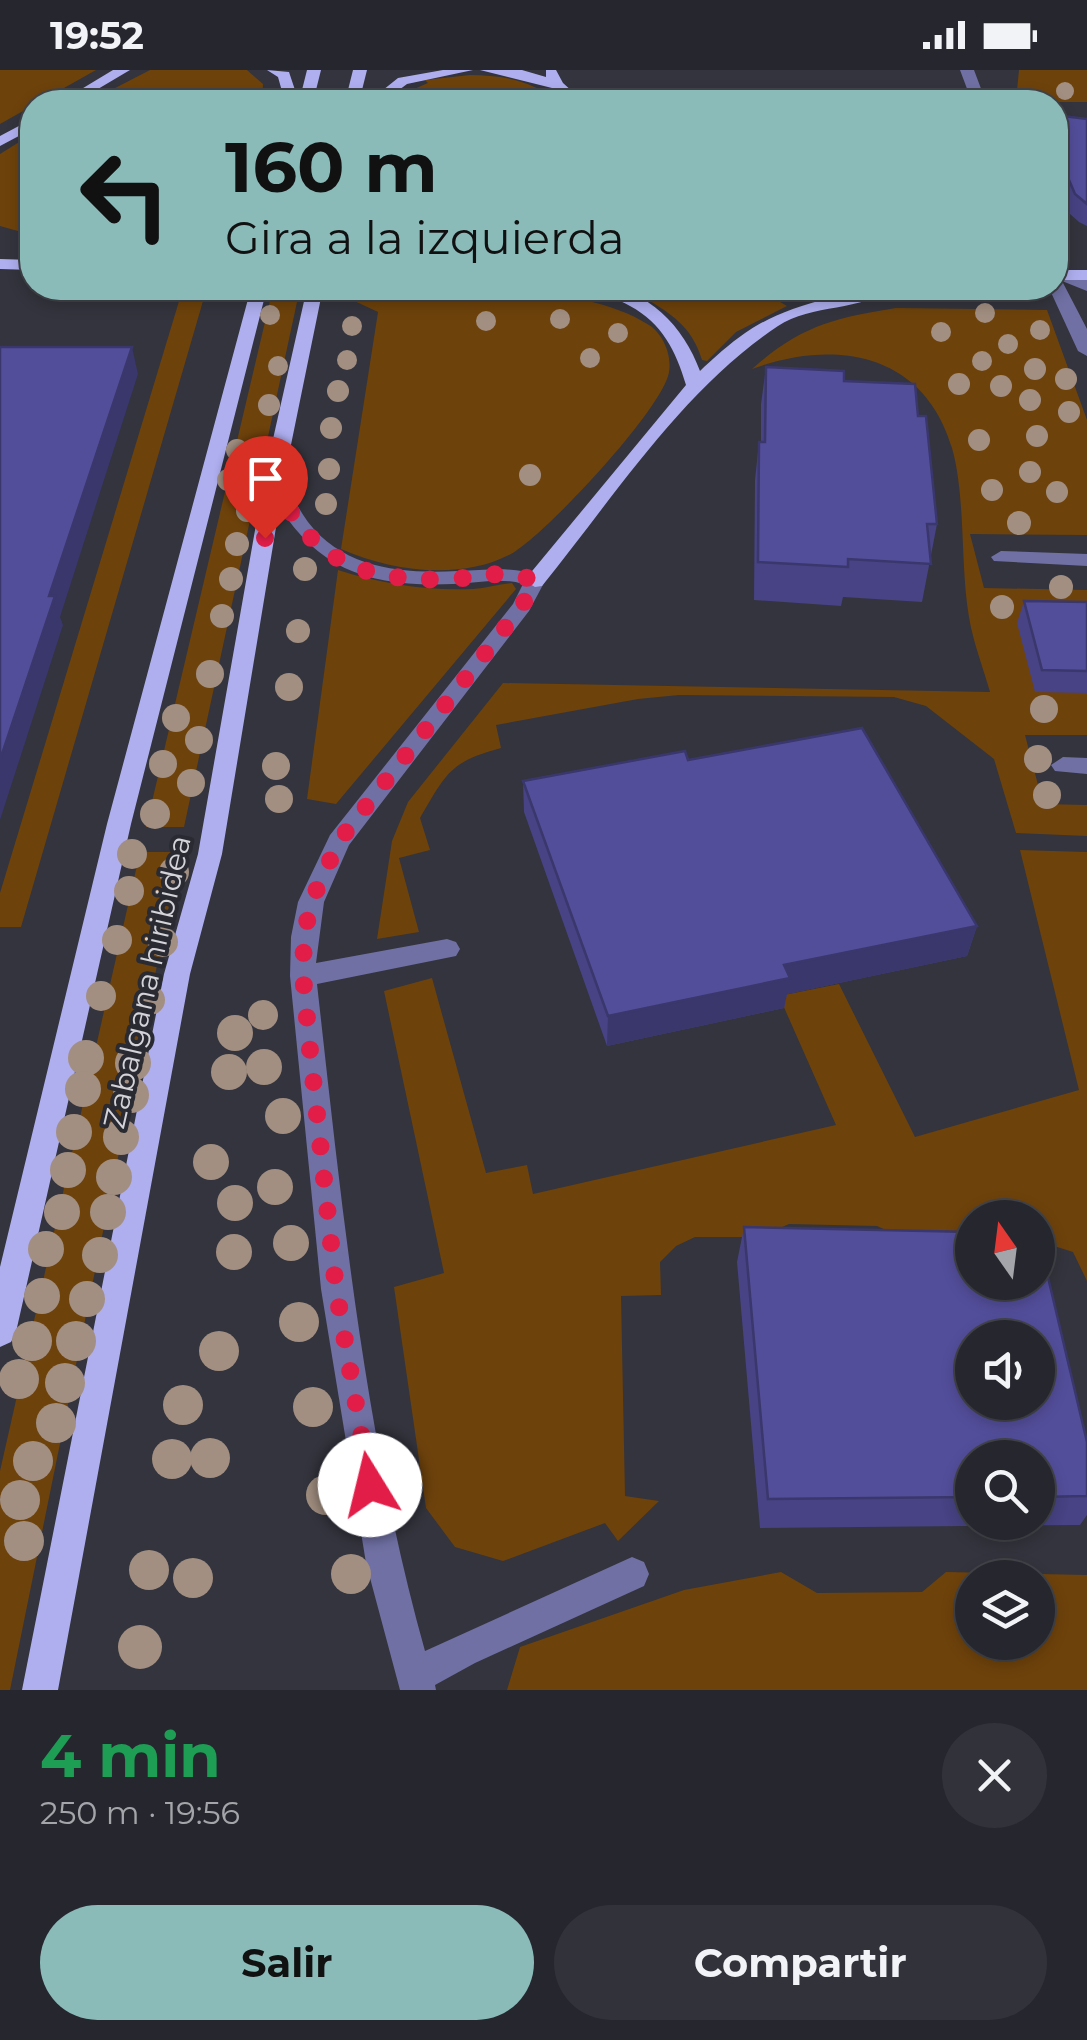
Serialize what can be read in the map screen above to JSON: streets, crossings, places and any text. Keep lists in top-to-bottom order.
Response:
{
  "streets": {
    "main road": ["Zabalgana hiribidea"]
  },
  "north": "top",
  "page": {
    "status": "19:52",
    "turn": ["160 m", "Gira a la izquierda"],
    "heading": ["4 min", "250 m · 19:56"],
    "buttons": ["Salir", "Compartir"]
  }
}
